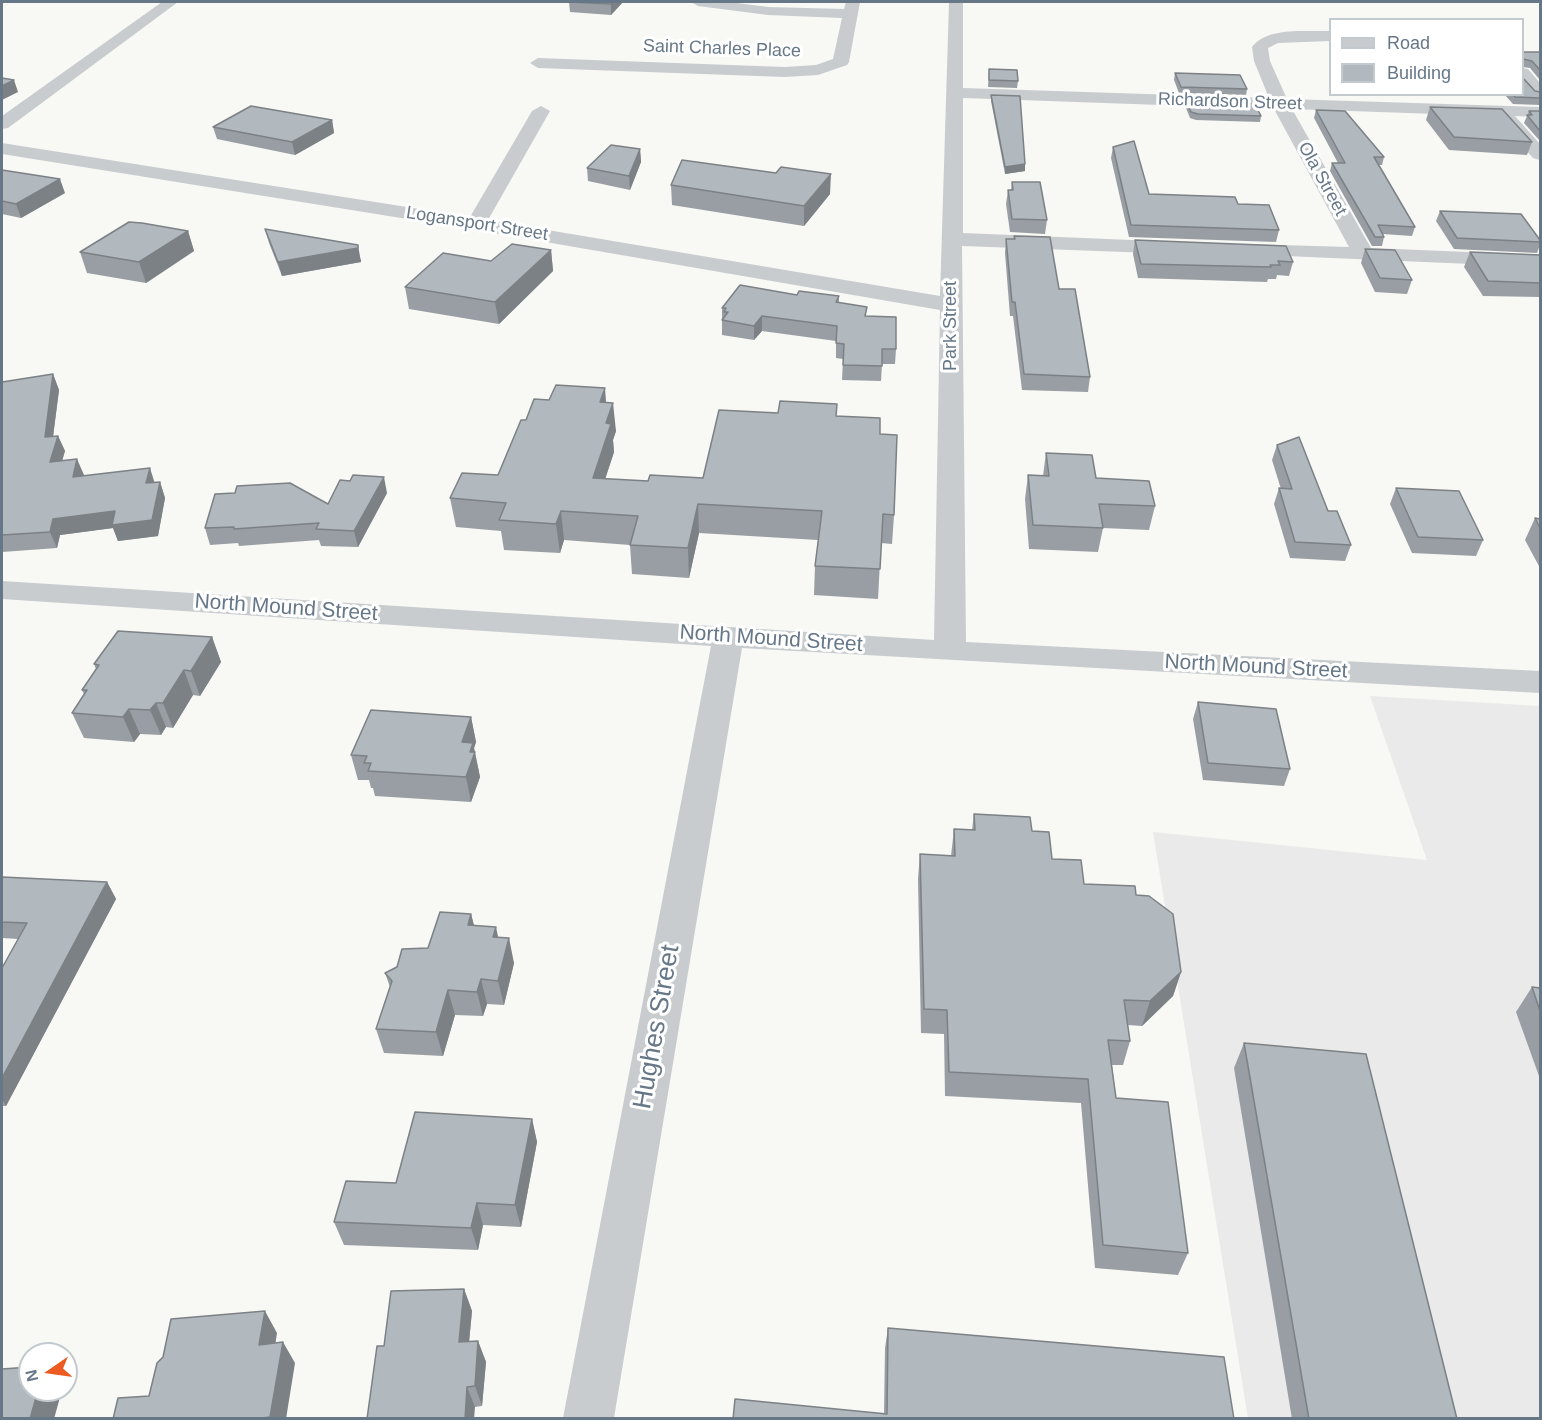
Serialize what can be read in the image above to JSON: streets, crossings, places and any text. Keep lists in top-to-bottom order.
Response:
{
  "streets": {
    "street": [
      "Saint Charles Place",
      "Richardson Street",
      "Ola Street",
      "Logansport Street",
      "Park Street",
      "North Mound Street",
      "Hughes Street"
    ]
  },
  "crossings": [
    ["Richardson Street", "Ola Street"],
    ["Richardson Street", "Park Street"],
    ["Logansport Street", "Park Street"],
    ["Park Street", "North Mound Street"],
    ["North Mound Street", "Hughes Street"]
  ],
  "legend": ["Road", "Building"],
  "north": "left"
}
